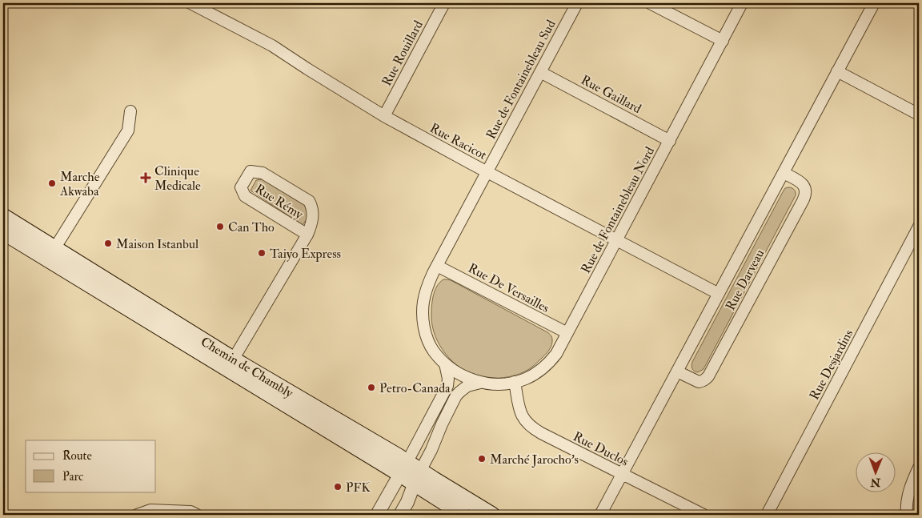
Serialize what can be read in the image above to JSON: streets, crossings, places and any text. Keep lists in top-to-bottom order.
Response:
{
  "streets": {
    "main road": ["Chemin de Chambly"],
    "street": [
      "Rue Rouillard",
      "Rue de Fontainebleau Sud",
      "Rue Gaillard",
      "Rue Racicot",
      "Rue Rémy",
      "Rue de Fontainebleau Nord",
      "Rue Darveau",
      "Rue De Versailles",
      "Rue Desjardins",
      "Rue Duclos"
    ]
  },
  "crossings": [
    ["Rue Rouillard", "Rue Racicot"],
    ["Rue de Fontainebleau Sud", "Rue Gaillard"],
    ["Rue de Fontainebleau Sud", "Rue Racicot"],
    ["Rue de Fontainebleau Sud", "Rue de Fontainebleau Nord"],
    ["Rue de Fontainebleau Sud", "Rue De Versailles"],
    ["Rue Gaillard", "Rue de Fontainebleau Nord"],
    ["Rue Racicot", "Rue de Fontainebleau Nord"],
    ["Rue Racicot", "Rue Darveau"],
    ["Rue Rémy", "Chemin de Chambly"],
    ["Rue de Fontainebleau Nord", "Rue De Versailles"],
    ["Rue de Fontainebleau Nord", "Rue Duclos"],
    ["Rue Darveau", "Rue Duclos"]
  ],
  "places": {
    "health": ["Clinique Medicale"],
    "other": [
      "Marche Akwaba",
      "Can Tho",
      "Maison Istanbul",
      "Taiyo Express",
      "Petro-Canada",
      "Marché Jarocho's",
      "PFK"
    ]
  },
  "legend": ["Route", "Parc"],
  "north": "bottom"
}
